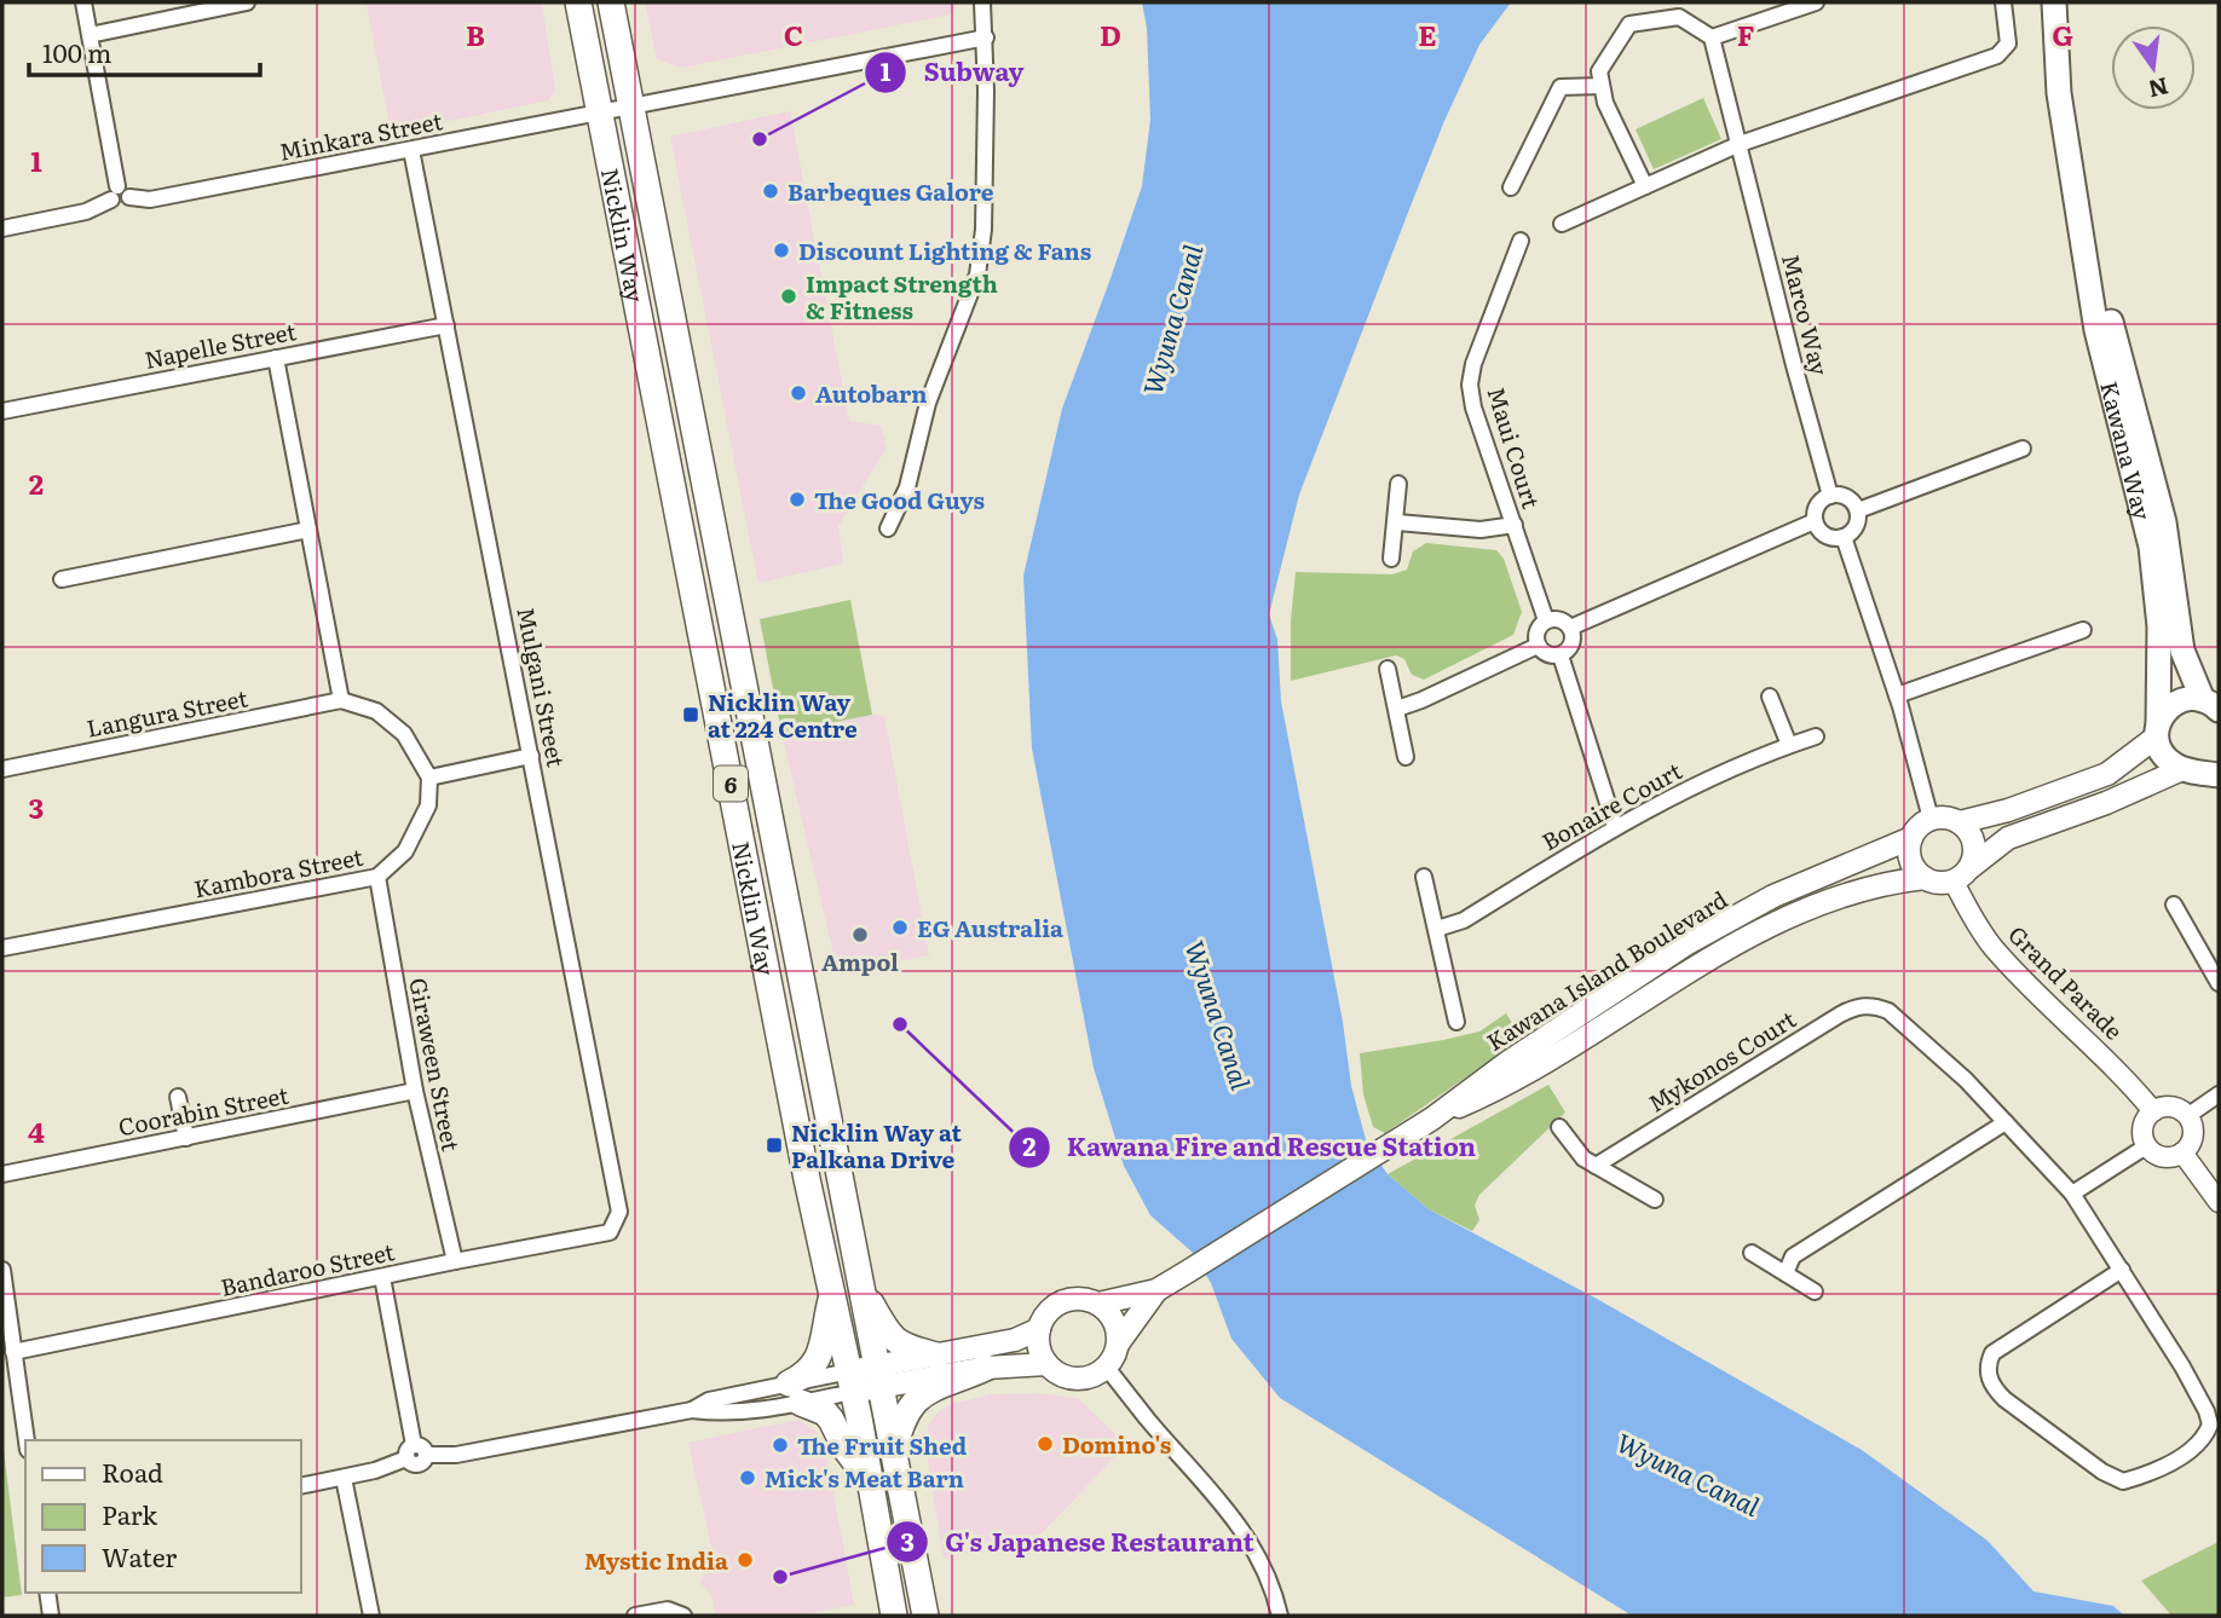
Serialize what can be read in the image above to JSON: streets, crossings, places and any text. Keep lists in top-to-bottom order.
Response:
{
  "streets": {
    "highway": ["Nicklin Way", "6"],
    "main road": ["Kawana Way", "Kawana Island Boulevard"],
    "street": [
      "Minkara Street",
      "Marco Way",
      "Napelle Street",
      "Maui Court",
      "Mulgani Street",
      "Langura Street",
      "Bonaire Court",
      "Kambora Street",
      "Grand Parade",
      "Mykonos Court",
      "Giraween Street",
      "Coorabin Street",
      "Bandaroo Street"
    ]
  },
  "crossings": [
    ["Minkara Street", "Nicklin Way"],
    ["Minkara Street", "Mulgani Street"],
    ["Napelle Street", "Mulgani Street"],
    ["Mulgani Street", "Bandaroo Street"],
    ["Kambora Street", "Giraween Street"],
    ["Kawana Island Boulevard", "Grand Parade"],
    ["Giraween Street", "Coorabin Street"],
    ["Giraween Street", "Bandaroo Street"]
  ],
  "water": ["Wyuna Canal"],
  "places": {
    "other": [
      "Subway",
      "Barbeques Galore",
      "Discount Lighting & Fans",
      "Impact Strength & Fitness",
      "Autobarn",
      "The Good Guys",
      "EG Australia",
      "Ampol",
      "Kawana Fire and Rescue Station",
      "Domino's",
      "The Fruit Shed",
      "Mick's Meat Barn",
      "Mystic India",
      "G's Japanese Restaurant"
    ],
    "transit": ["Nicklin Way at 224 Centre", "Nicklin Way at Palkana Drive"]
  },
  "legend": ["Road", "Park", "Water"],
  "scale_bar": "100 m",
  "north": "bottom",
  "grid": {
    "columns": [
      "B",
      "C",
      "D",
      "E",
      "F",
      "G"
    ],
    "rows": [
      "1",
      "2",
      "3",
      "4"
    ]
  }
}
